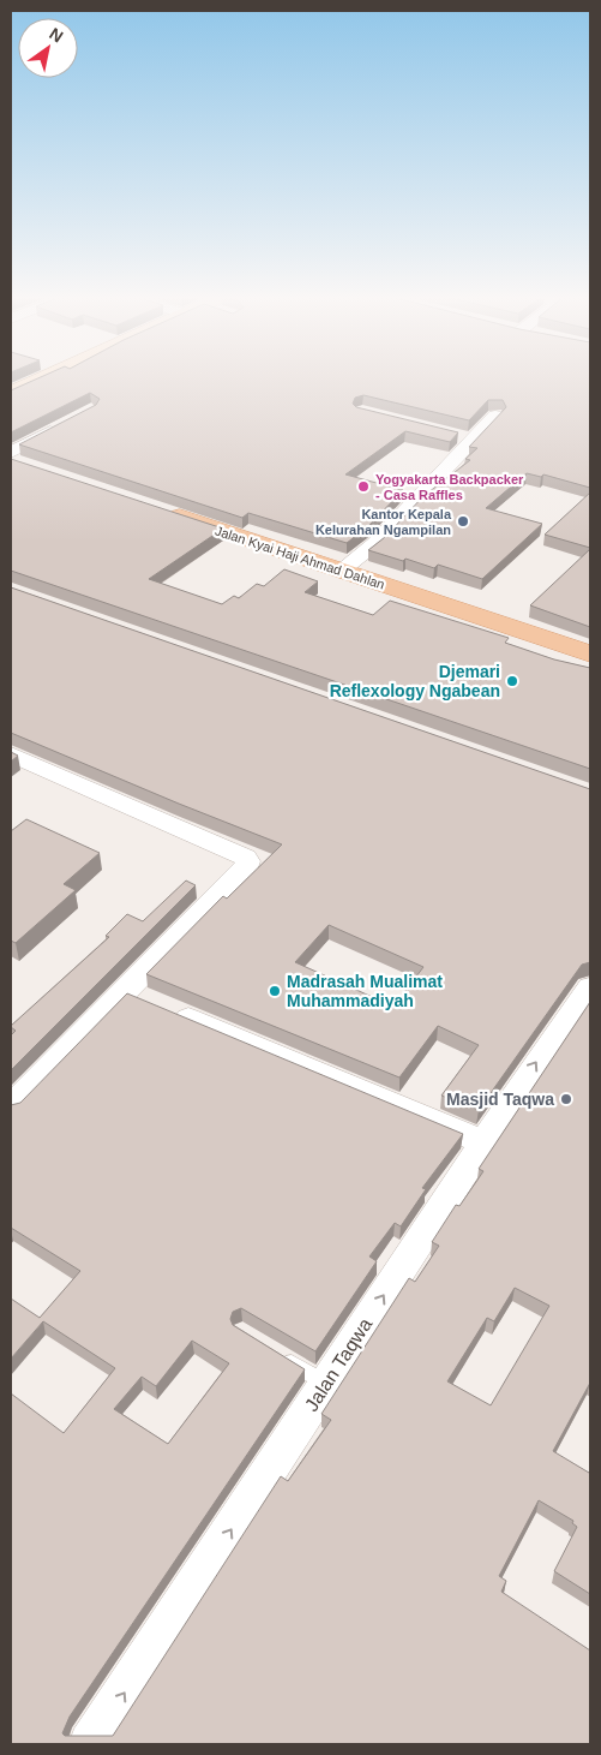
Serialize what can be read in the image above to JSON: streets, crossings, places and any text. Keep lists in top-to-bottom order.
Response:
{
  "streets": {
    "main road": ["Jalan Kyai Haji Ahmad Dahlan"],
    "street": ["Jalan Taqwa"]
  },
  "one_way": ["Jalan Taqwa"],
  "places": [
    "Yogyakarta Backpacker - Casa Raffles",
    "Kantor Kepala Kelurahan Ngampilan",
    "Djemari Reflexology Ngabean",
    "Madrasah Mualimat Muhammadiyah",
    "Masjid Taqwa"
  ],
  "north": "top right"
}
